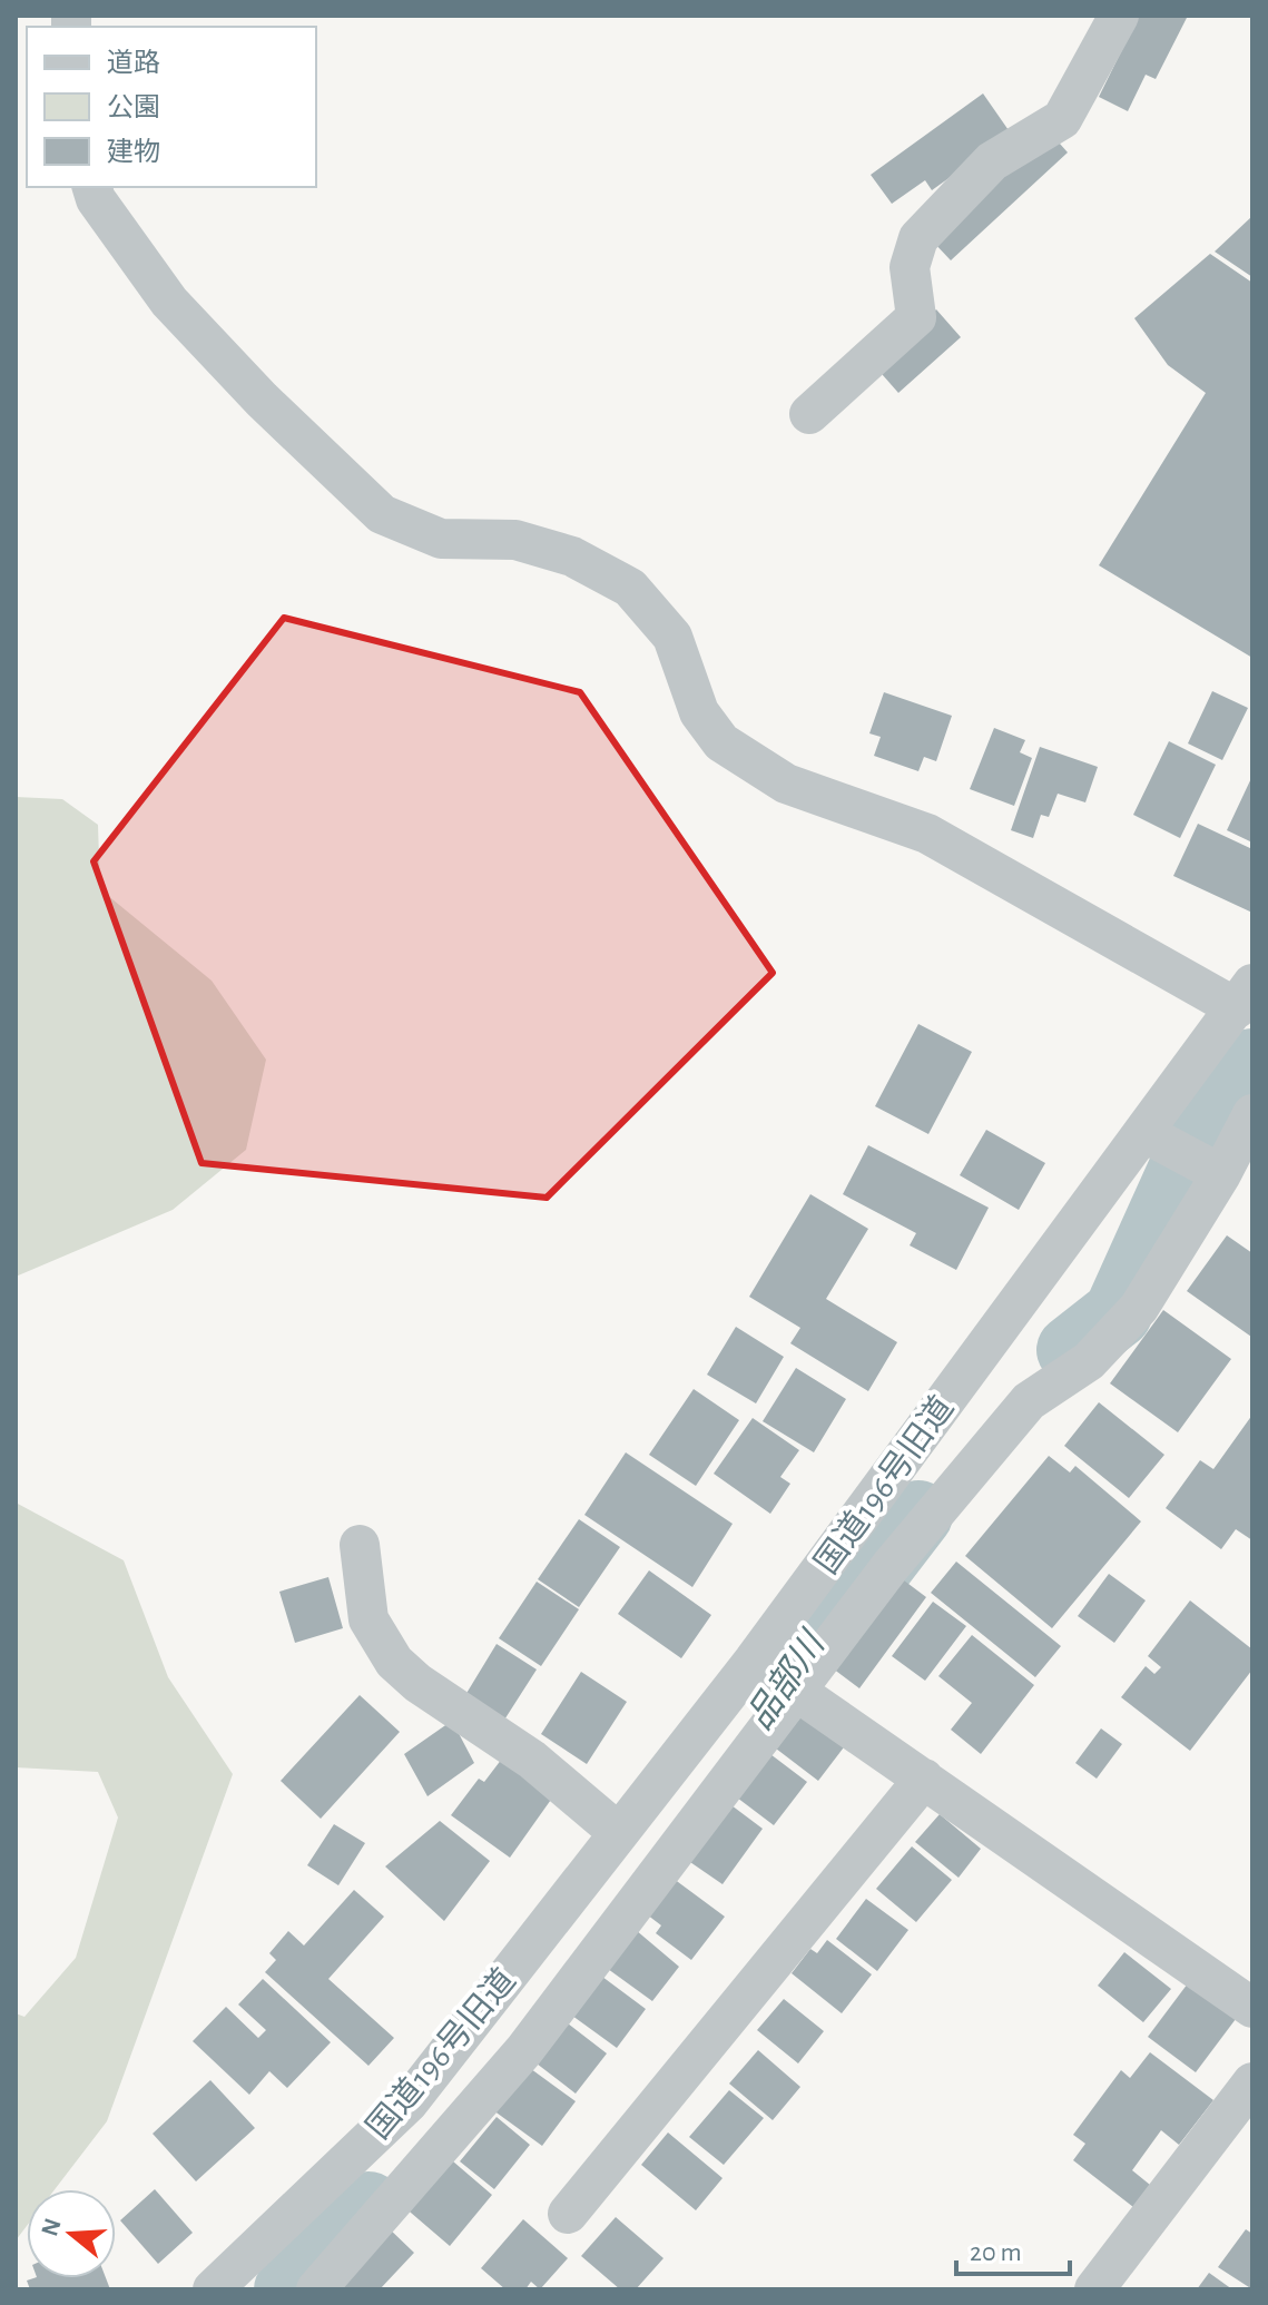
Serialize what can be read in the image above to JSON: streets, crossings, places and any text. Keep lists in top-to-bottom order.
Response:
{
  "streets": {
    "street": ["国道196号旧道"]
  },
  "water": ["品部川"],
  "legend": ["道路", "公園", "建物"],
  "scale_bar": "20 m",
  "north": "left"
}
